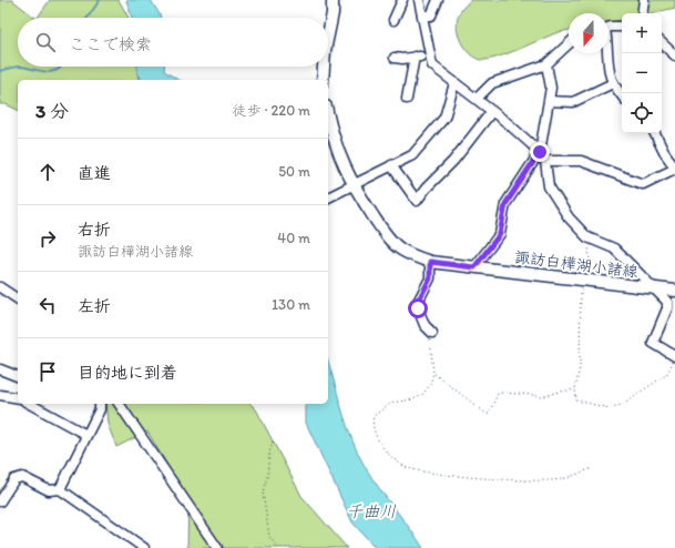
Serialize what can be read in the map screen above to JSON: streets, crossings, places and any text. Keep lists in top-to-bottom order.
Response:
{
  "streets": {
    "main road": ["諏訪白樺湖小諸線"]
  },
  "water": ["千曲川"],
  "north": "bottom",
  "page": {
    "map_buttons": ["+", "−"],
    "search": "ここで検索",
    "heading": ["3 分", "徒歩 · 220 m"],
    "list": [
      ["直進", "50 m"],
      ["右折", "諏訪白樺湖小諸線", "40 m"],
      ["左折", "130 m"],
      "目的地に到着"
    ]
  }
}
